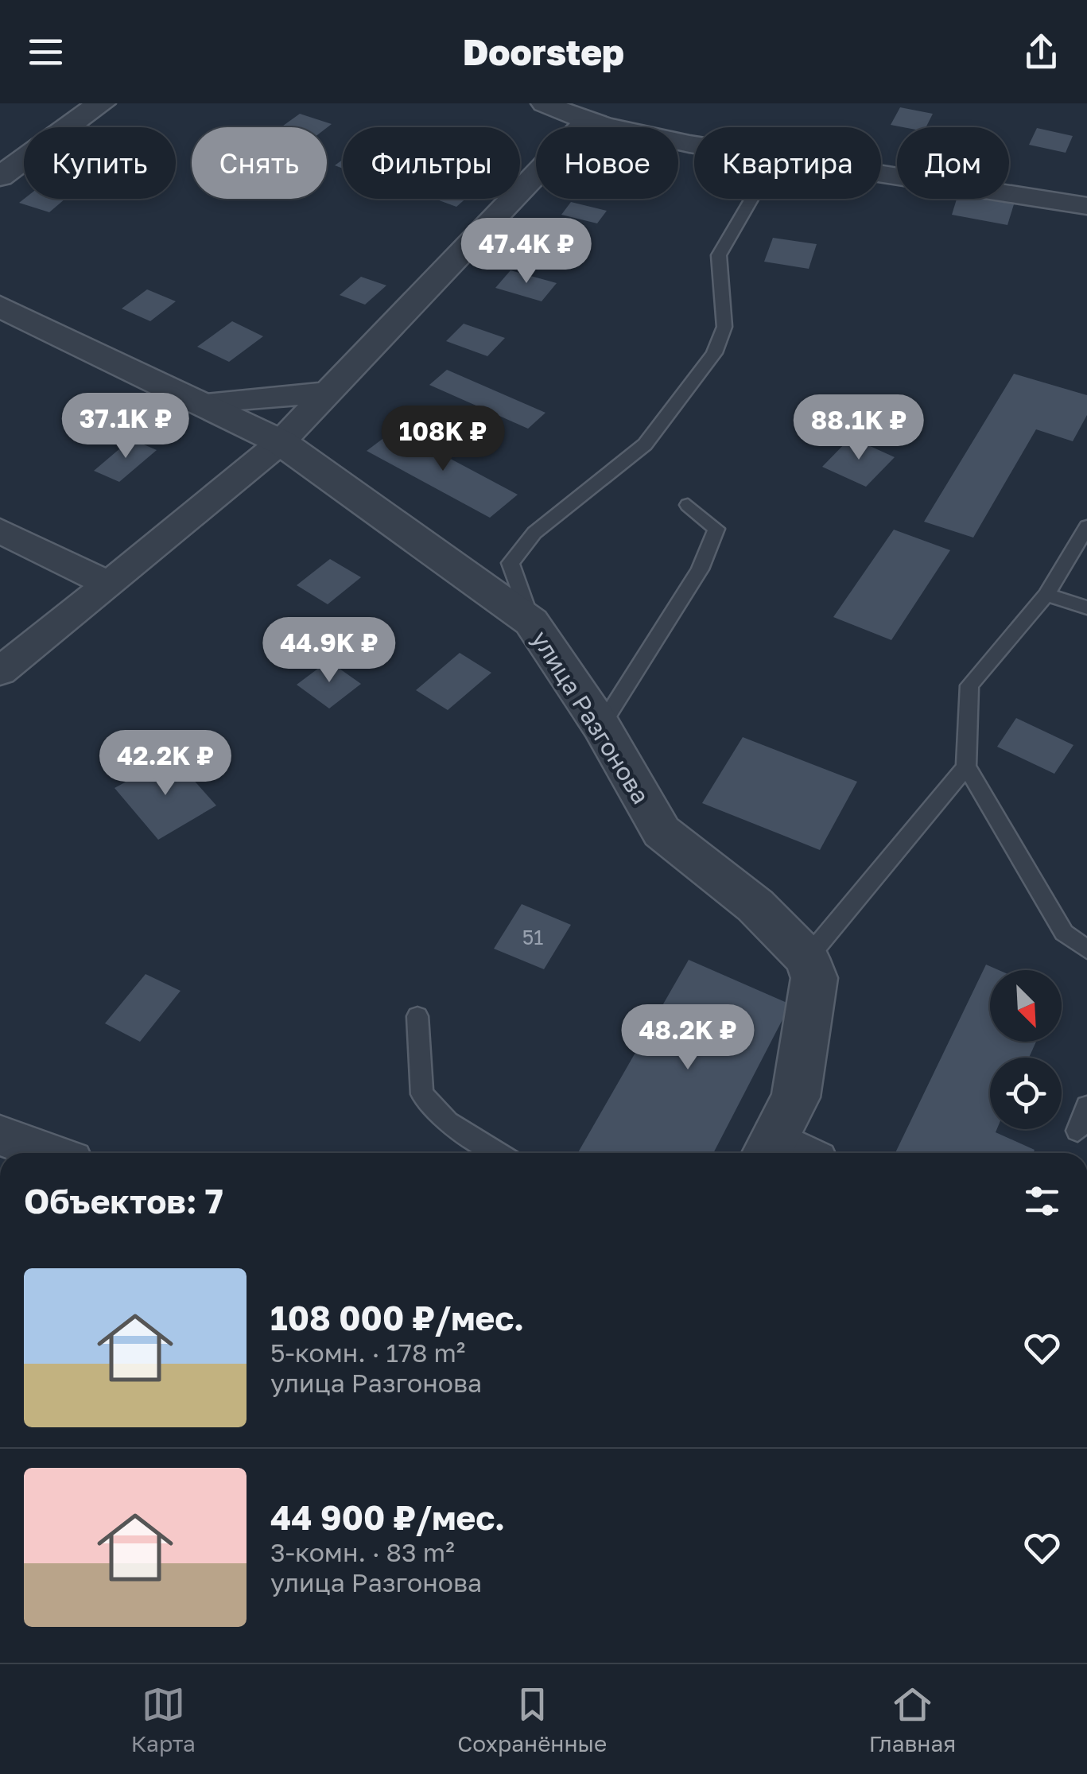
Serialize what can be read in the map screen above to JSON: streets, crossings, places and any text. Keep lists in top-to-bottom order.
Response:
{
  "streets": {
    "street": ["улица Разгонова"]
  },
  "house_numbers": ["51"],
  "north": "bottom right",
  "page": {
    "header": "Doorstep",
    "chip": [
      "Купить",
      "Снять",
      "Фильтры",
      "Новое",
      "Квартира",
      "Дом"
    ],
    "price": [
      "47.4K ₽",
      "37.1K ₽",
      "88.1K ₽",
      "108K ₽",
      "44.9K ₽",
      "42.2K ₽",
      "48.2K ₽"
    ],
    "heading": "Объектов: 7",
    "list": [
      {
        "name": "108 000 ₽/мес.",
        "note": "5-комн. · 178 m² · улица Разгонова"
      },
      {
        "name": "44 900 ₽/мес.",
        "note": "3-комн. · 83 m² · улица Разгонова"
      }
    ],
    "tabs": ["Карта", "Сохранённые", "Главная"]
  }
}
